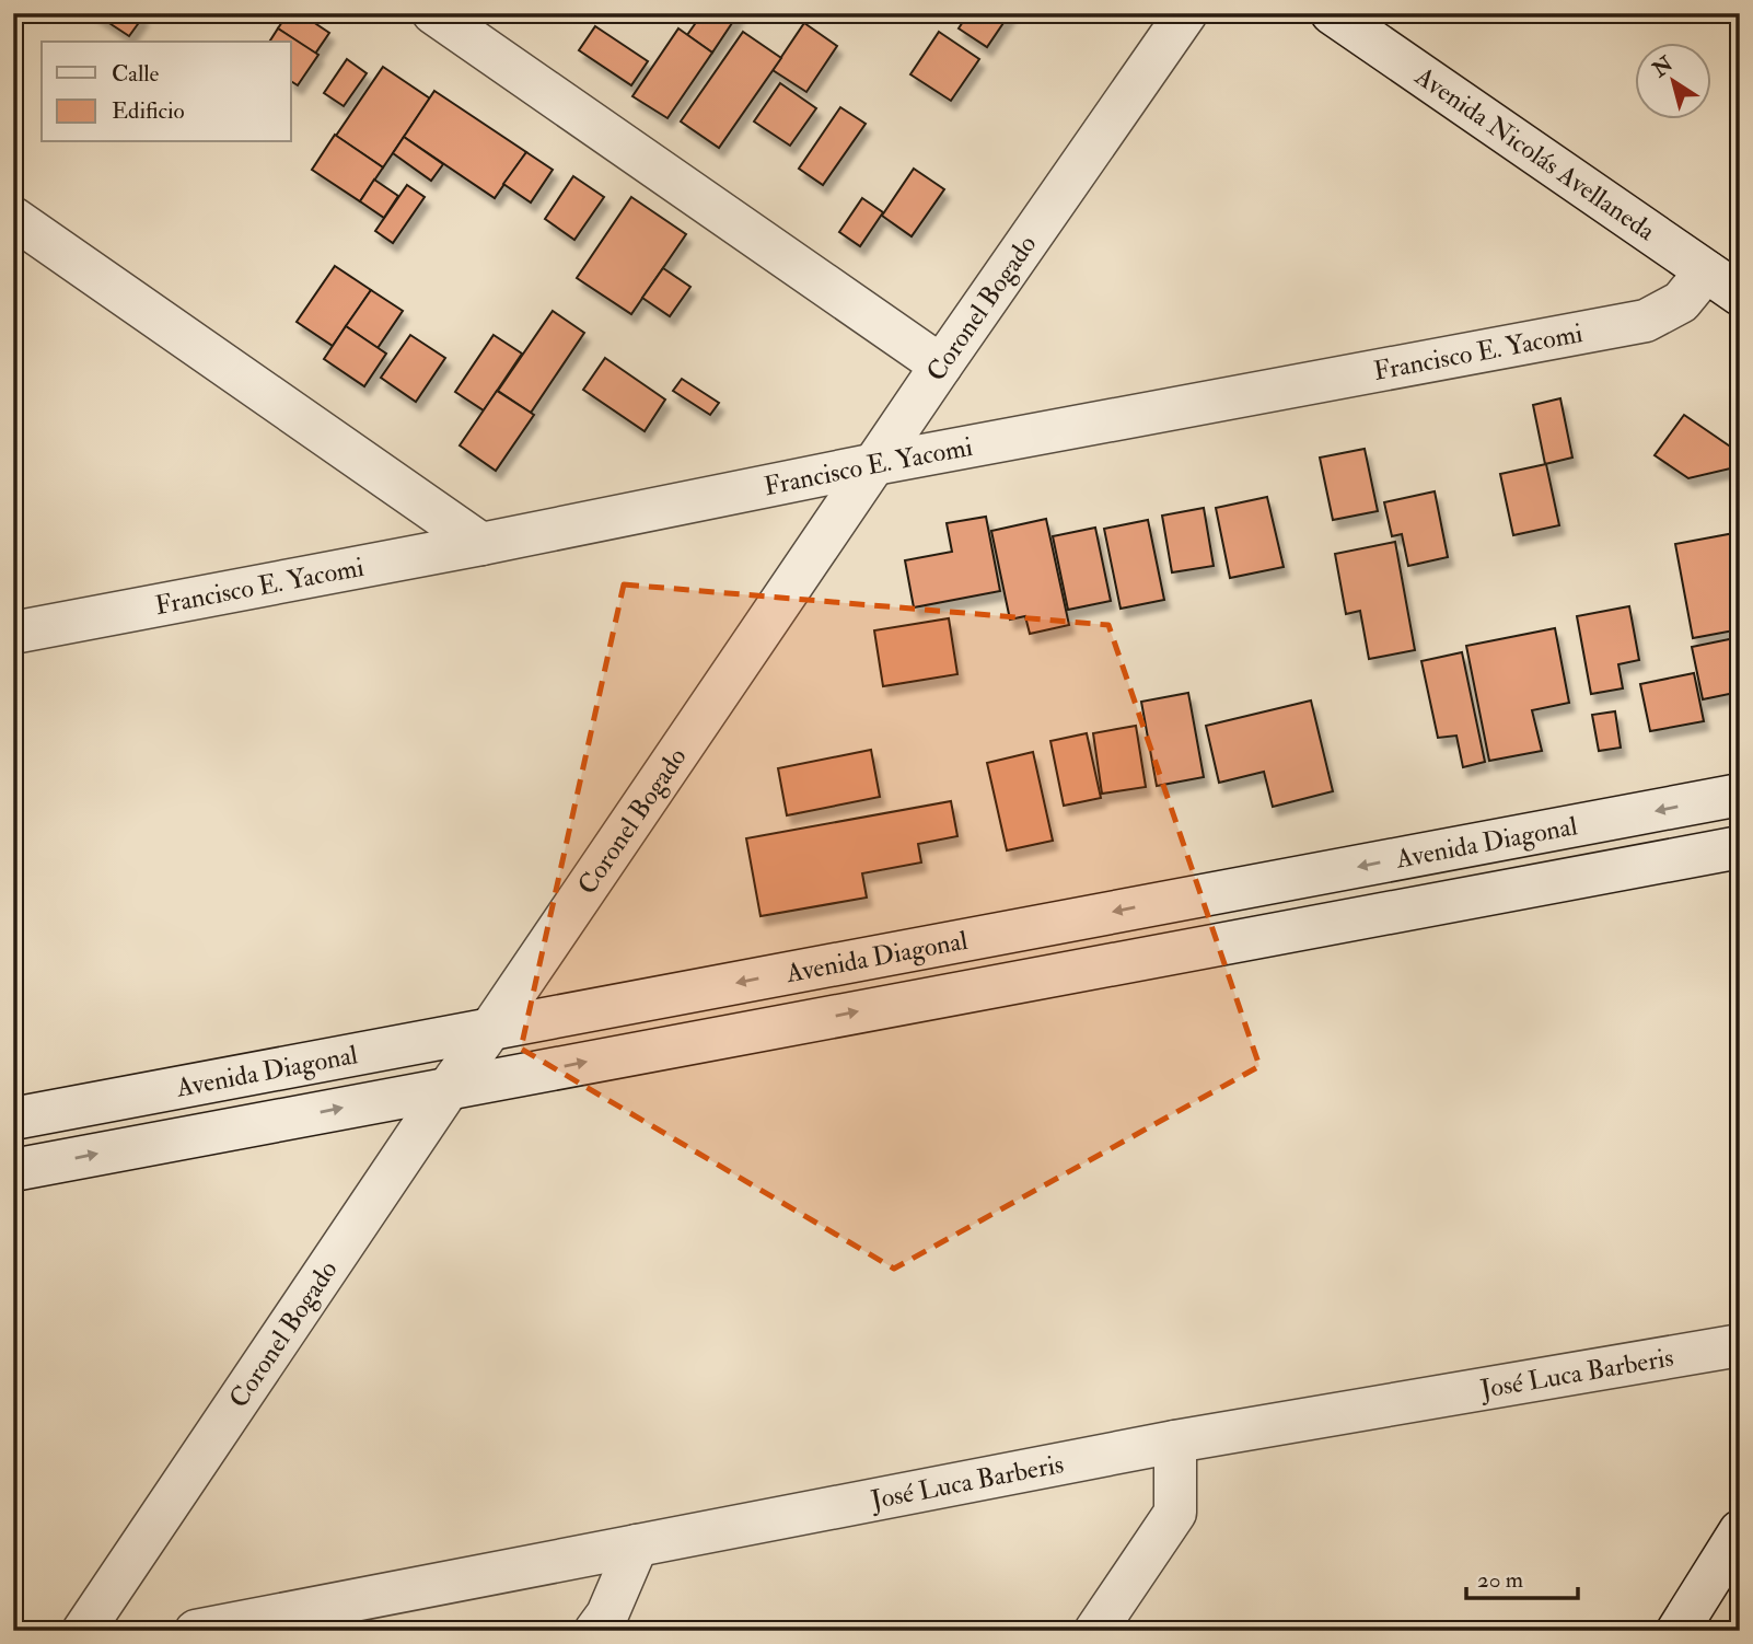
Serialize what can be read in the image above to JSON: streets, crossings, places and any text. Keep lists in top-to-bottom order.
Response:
{
  "streets": {
    "street": [
      "Avenida Nicolás Avellaneda",
      "Coronel Bogado",
      "Francisco E. Yacomi",
      "Avenida Diagonal",
      "José Luca Barberis"
    ]
  },
  "crossings": [
    ["Avenida Nicolás Avellaneda", "Francisco E. Yacomi"],
    ["Coronel Bogado", "Francisco E. Yacomi"],
    ["Coronel Bogado", "Avenida Diagonal"]
  ],
  "legend": ["Calle", "Edificio"],
  "scale_bar": "20 m",
  "north": "top left"
}
